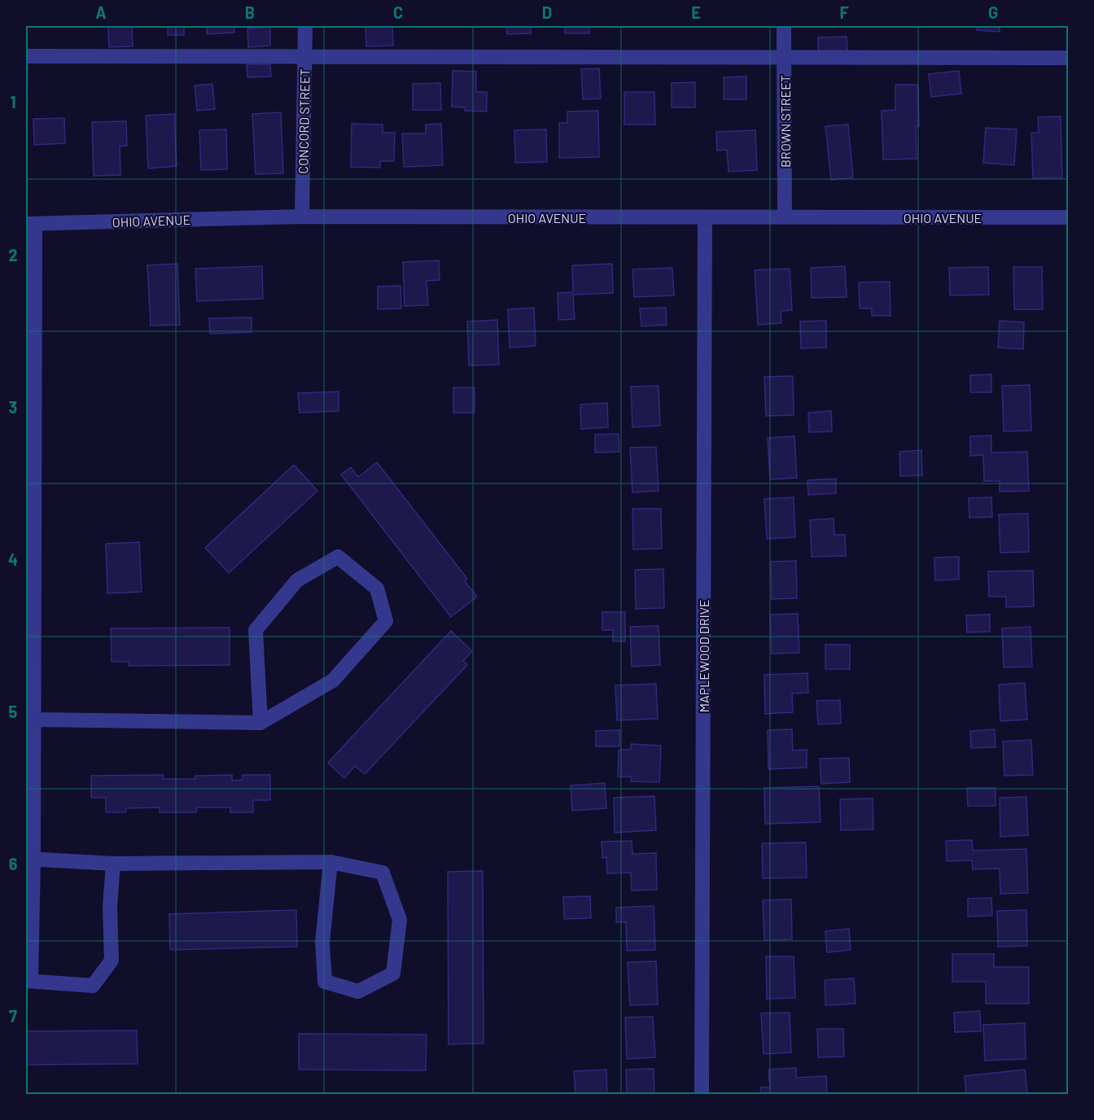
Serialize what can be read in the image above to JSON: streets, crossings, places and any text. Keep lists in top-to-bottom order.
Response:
{
  "streets": {
    "street": [
      "CONCORD STREET",
      "BROWN STREET",
      "OHIO AVENUE",
      "MAPLEWOOD DRIVE"
    ]
  },
  "crossings": [
    ["CONCORD STREET", "OHIO AVENUE"],
    ["BROWN STREET", "OHIO AVENUE"],
    ["OHIO AVENUE", "MAPLEWOOD DRIVE"]
  ],
  "grid": {
    "columns": [
      "A",
      "B",
      "C",
      "D",
      "E",
      "F",
      "G"
    ],
    "rows": [
      "1",
      "2",
      "3",
      "4",
      "5",
      "6",
      "7"
    ]
  }
}
